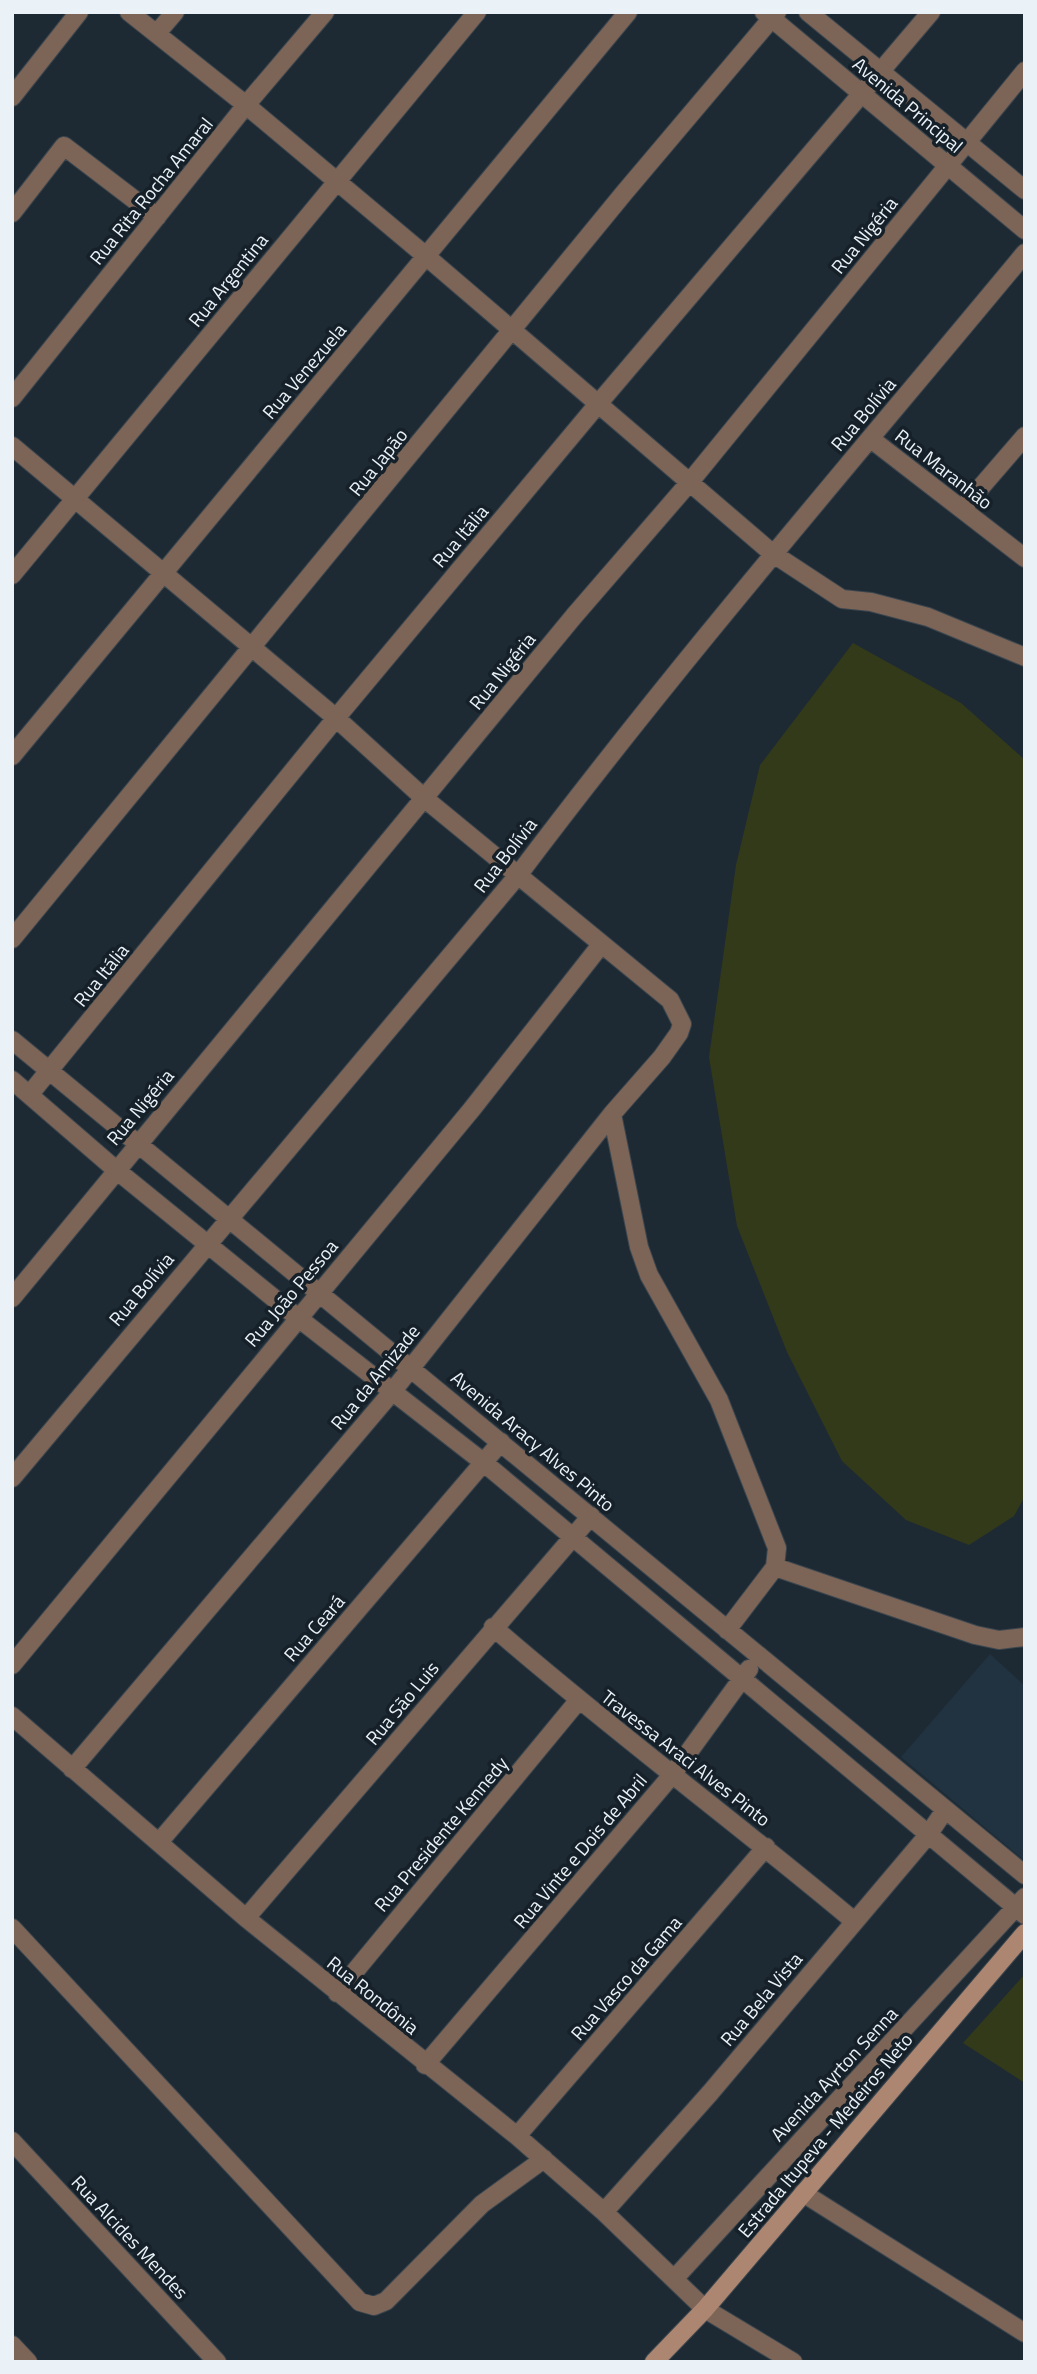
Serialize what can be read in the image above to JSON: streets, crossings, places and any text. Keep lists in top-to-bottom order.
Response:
{
  "streets": {
    "main road": ["Estrada Itupeva - Medeiros Neto"],
    "street": [
      "Avenida Principal",
      "Rua Rita Rocha Amaral",
      "Rua Nigéria",
      "Rua Argentina",
      "Rua Venezuela",
      "Rua Bolívia",
      "Rua Japão",
      "Rua Maranhão",
      "Rua Itália",
      "Rua João Pessoa",
      "Rua da Amizade",
      "Avenida Aracy Alves Pinto",
      "Rua Ceará",
      "Rua São Luis",
      "Travessa Araci Alves Pinto",
      "Rua Presidente Kennedy",
      "Rua Vinte e Dois de Abril",
      "Rua Vasco da Gama",
      "Rua Rondônia",
      "Rua Bela Vista",
      "Avenida Ayrton Senna",
      "Rua Alcides Mendes"
    ]
  },
  "crossings": [
    ["Avenida Principal", "Rua Nigéria"],
    ["Avenida Principal", "Rua Japão"],
    ["Avenida Principal", "Rua Itália"],
    ["Rua Nigéria", "Avenida Aracy Alves Pinto"],
    ["Rua Bolívia", "Rua Maranhão"],
    ["Rua Bolívia", "Avenida Aracy Alves Pinto"],
    ["Rua Itália", "Avenida Aracy Alves Pinto"],
    ["Rua João Pessoa", "Rua da Amizade"],
    ["Rua João Pessoa", "Avenida Aracy Alves Pinto"],
    ["Rua da Amizade", "Avenida Aracy Alves Pinto"],
    ["Rua da Amizade", "Rua Rondônia"],
    ["Avenida Aracy Alves Pinto", "Rua Ceará"],
    ["Avenida Aracy Alves Pinto", "Rua São Luis"],
    ["Avenida Aracy Alves Pinto", "Rua Vinte e Dois de Abril"],
    ["Avenida Aracy Alves Pinto", "Rua Bela Vista"],
    ["Rua Ceará", "Rua Rondônia"],
    ["Rua São Luis", "Travessa Araci Alves Pinto"],
    ["Rua São Luis", "Rua Rondônia"],
    ["Travessa Araci Alves Pinto", "Rua Presidente Kennedy"],
    ["Travessa Araci Alves Pinto", "Rua Vinte e Dois de Abril"],
    ["Travessa Araci Alves Pinto", "Rua Vasco da Gama"],
    ["Travessa Araci Alves Pinto", "Rua Bela Vista"],
    ["Rua Presidente Kennedy", "Rua Rondônia"],
    ["Rua Vinte e Dois de Abril", "Rua Rondônia"],
    ["Rua Vasco da Gama", "Rua Rondônia"],
    ["Rua Rondônia", "Rua Bela Vista"],
    ["Rua Rondônia", "Avenida Ayrton Senna"],
    ["Rua Rondônia", "Estrada Itupeva - Medeiros Neto"]
  ]
}
